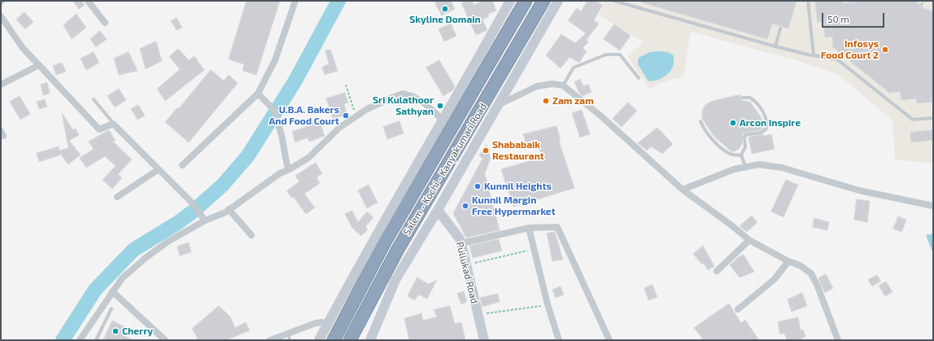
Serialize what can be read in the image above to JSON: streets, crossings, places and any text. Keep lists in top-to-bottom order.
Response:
{
  "streets": {
    "highway": ["Salem - Kochi - Kanyakumari Road"],
    "street": ["Pullukad Road"]
  },
  "places": [
    "Skyline Domain",
    "Infosys Food Court 2",
    "Zam zam",
    "Sri Kulathoor Sathyan",
    "U.B.A. Bakers And Food Court",
    "Arcon Inspire",
    "Shababaik Restaurant",
    "Kunnil Heights",
    "Kunnil Margin Free Hypermarket",
    "Cherry"
  ],
  "scale_bar": "50 m"
}
